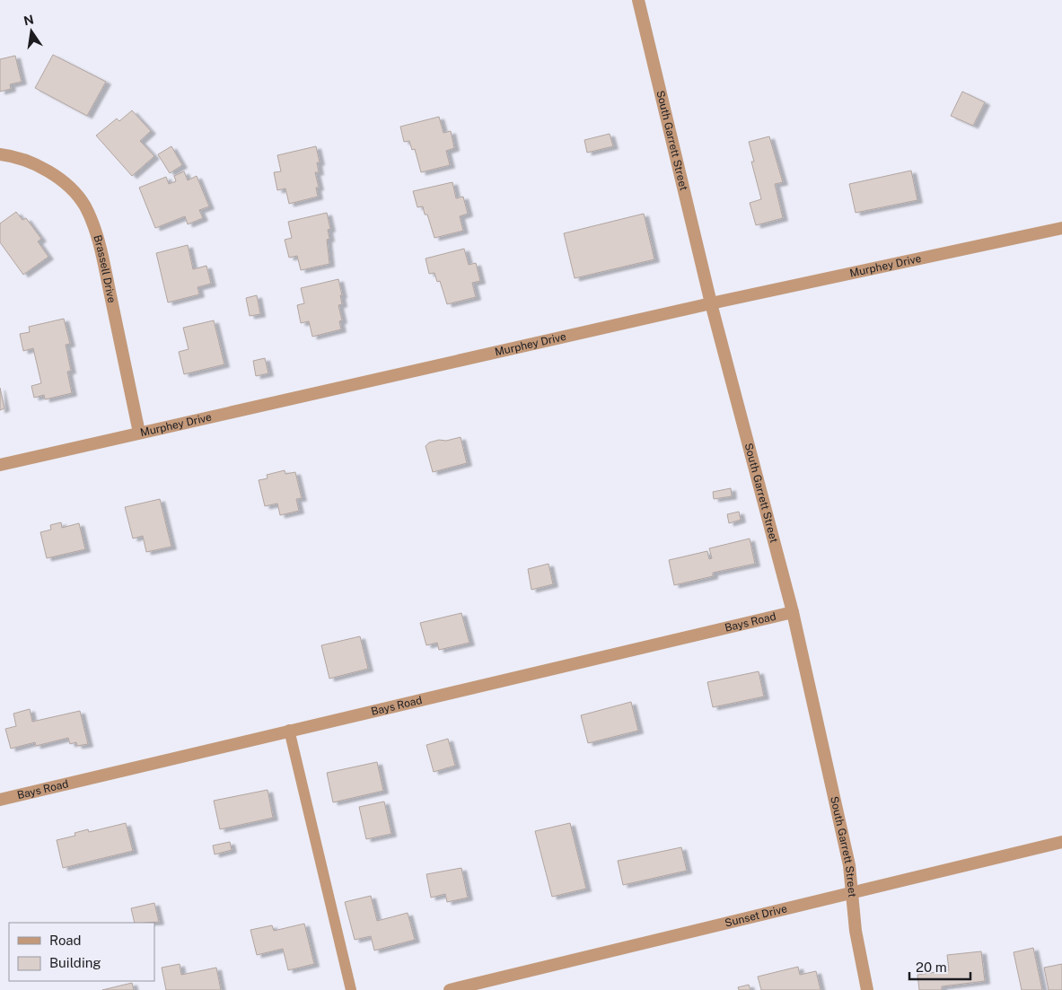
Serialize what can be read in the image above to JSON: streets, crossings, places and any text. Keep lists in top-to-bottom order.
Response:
{
  "streets": {
    "street": [
      "South Garrett Street",
      "Murphey Drive",
      "Brassell Drive",
      "Bays Road",
      "Sunset Drive"
    ]
  },
  "crossings": [
    ["South Garrett Street", "Murphey Drive"],
    ["South Garrett Street", "Bays Road"],
    ["South Garrett Street", "Sunset Drive"],
    ["Murphey Drive", "Brassell Drive"]
  ],
  "legend": ["Road", "Building"],
  "scale_bar": "20 m",
  "north": "top"
}
